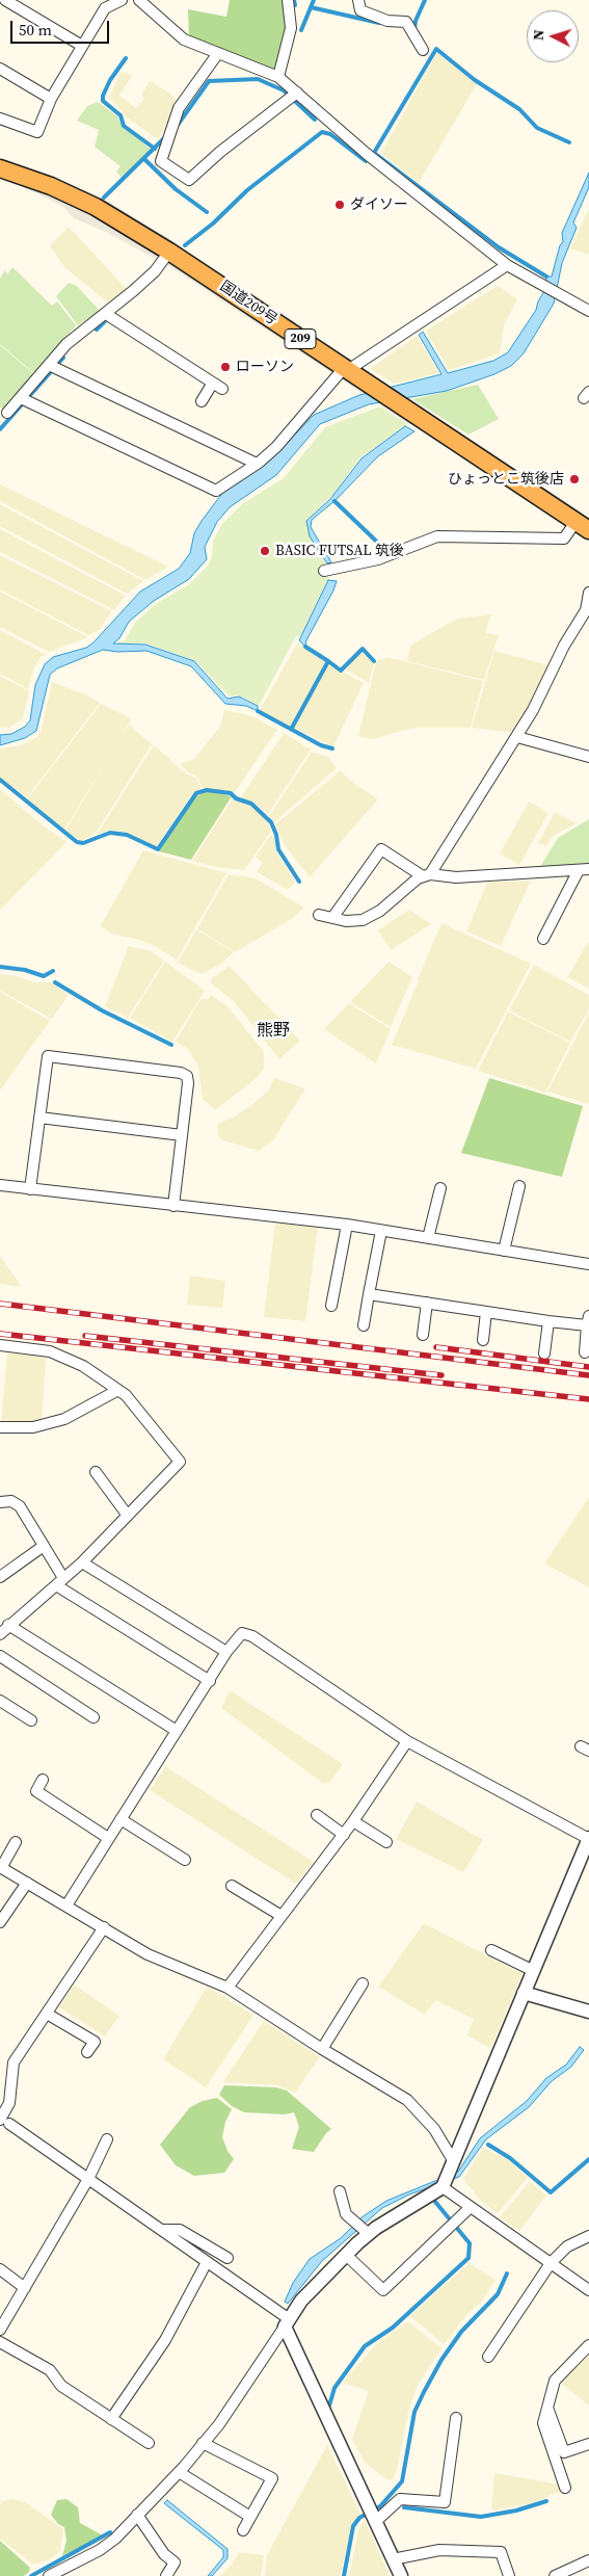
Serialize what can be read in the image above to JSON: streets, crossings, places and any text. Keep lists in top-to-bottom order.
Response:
{
  "streets": {
    "highway": ["国道209号", "209"]
  },
  "districts": ["熊野"],
  "places": [
    "ダイソー",
    "ローソン",
    "ひょっとこ筑後店",
    "BASIC FUTSAL 筑後"
  ],
  "scale_bar": "50 m",
  "north": "left"
}
